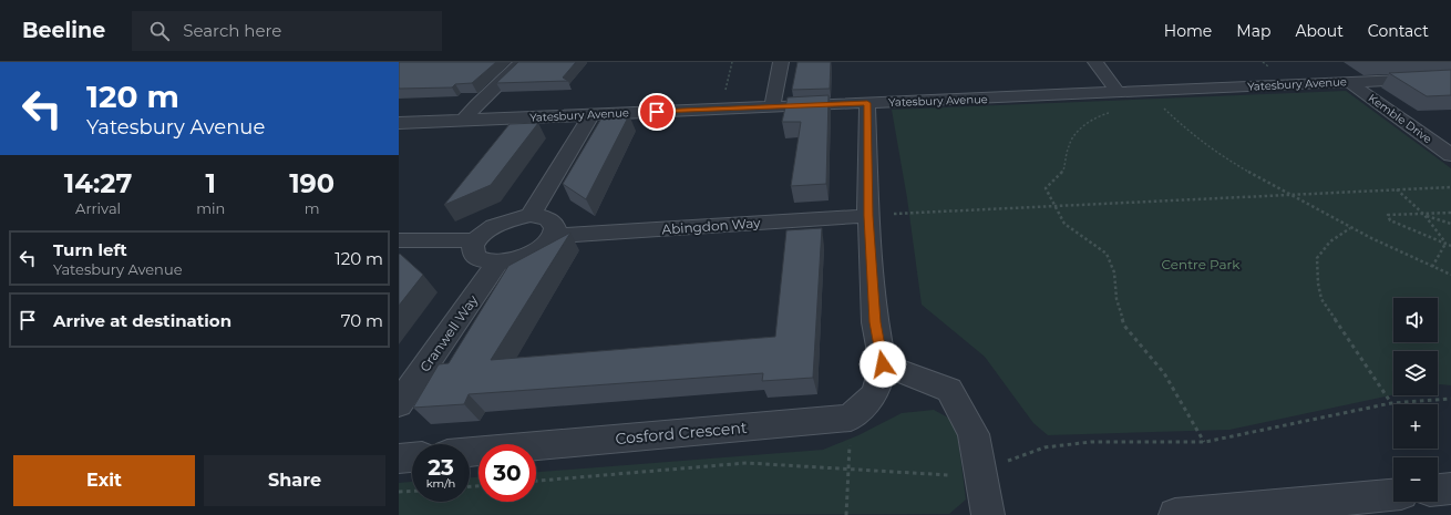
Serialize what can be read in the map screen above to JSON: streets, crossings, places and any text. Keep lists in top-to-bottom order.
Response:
{
  "streets": {
    "street": [
      "Yatesbury Avenue",
      "Kemble Drive",
      "Abingdon Way",
      "Cranwell Way",
      "Cosford Crescent"
    ]
  },
  "crossings": [
    ["Yatesbury Avenue", "Kemble Drive"],
    ["Yatesbury Avenue", "Cosford Crescent"],
    ["Abingdon Way", "Cosford Crescent"]
  ],
  "parks": ["Centre Park"],
  "page": {
    "header": "Beeline",
    "search": "Search here",
    "nav": [
      "Home",
      "Map",
      "About",
      "Contact"
    ],
    "turn": ["120 m", "Yatesbury Avenue"],
    "eta": [
      "14:27",
      "Arrival",
      "1",
      "min",
      "190",
      "m"
    ],
    "list": [
      {
        "name": "Turn left",
        "note": "Yatesbury Avenue",
        "value": "120 m"
      },
      {
        "name": "Arrive at destination",
        "value": "70 m"
      }
    ],
    "map_buttons": ["+", "−"],
    "speed": "23 km/h",
    "limit": "30",
    "buttons": ["Exit", "Share"]
  }
}
